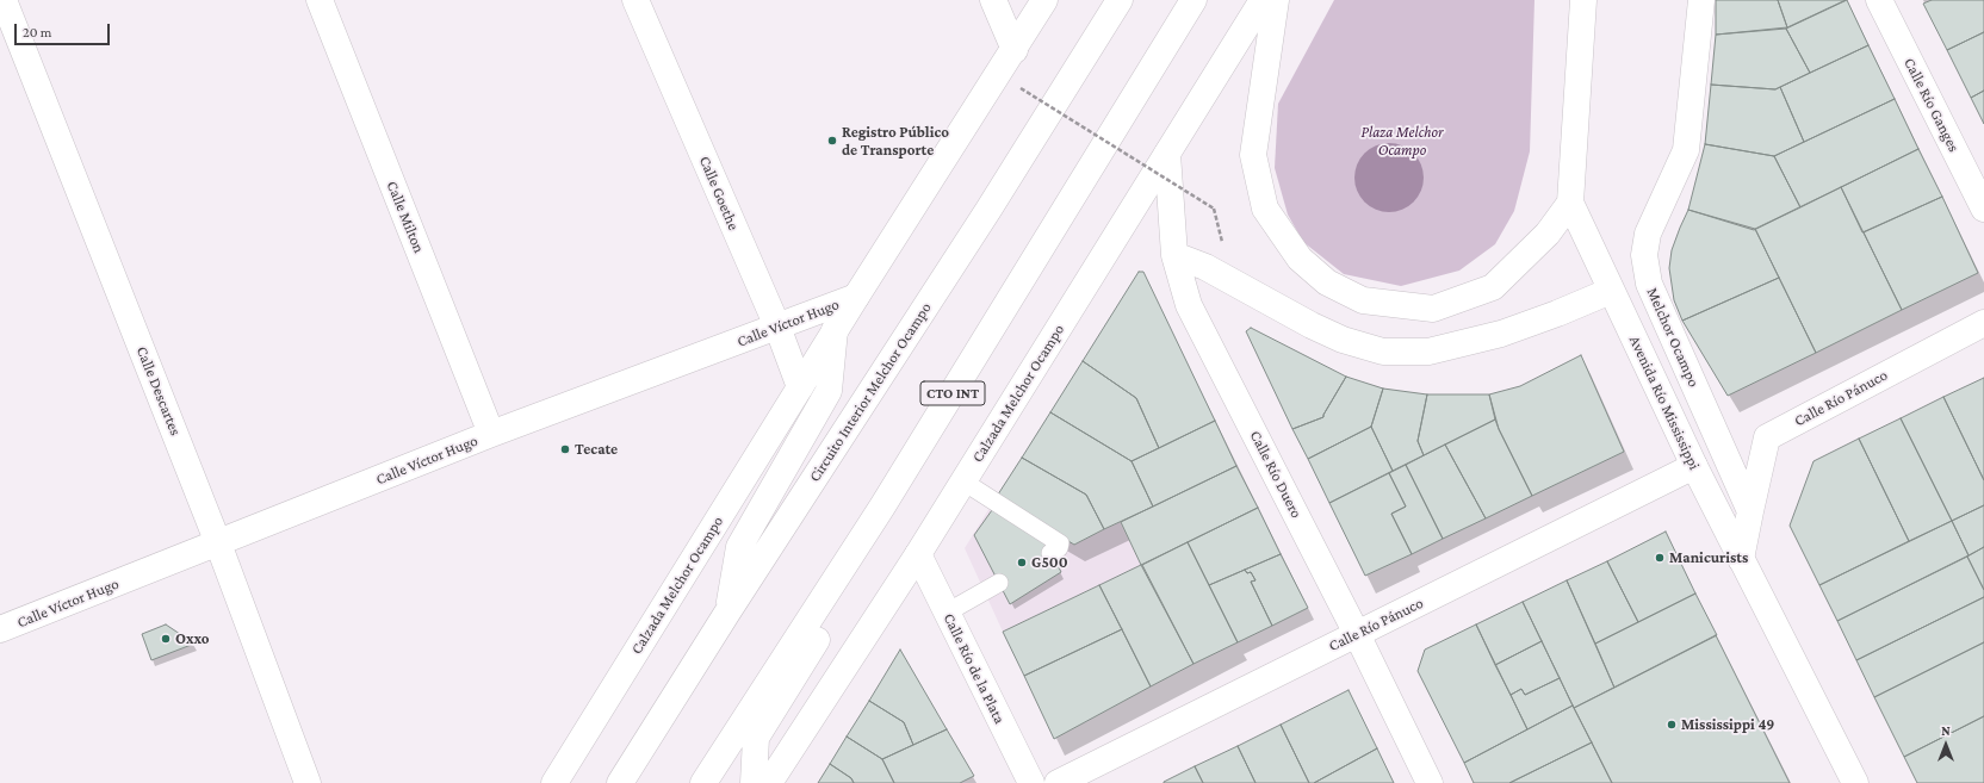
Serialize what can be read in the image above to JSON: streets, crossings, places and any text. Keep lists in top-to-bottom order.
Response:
{
  "streets": {
    "main road": [
      "Calle Río Ganges",
      "Calle Goethe",
      "Calle Milton",
      "Calle Víctor Hugo",
      "Melchor Ocampo",
      "Calle Descartes",
      "Circuito Interior Melchor Ocampo",
      "CTO INT",
      "Calzada Melchor Ocampo",
      "Calle Río Pánuco",
      "Avenida Río Mississippi",
      "Calle Río Duero",
      "Calle Río de la Plata"
    ]
  },
  "crossings": [
    ["Calle Goethe", "Calle Víctor Hugo"],
    ["Calle Goethe", "Calzada Melchor Ocampo"],
    ["Calle Milton", "Calle Víctor Hugo"],
    ["Calle Víctor Hugo", "Calle Descartes"],
    ["Calle Víctor Hugo", "Calzada Melchor Ocampo"],
    ["Melchor Ocampo", "Calle Río Pánuco"],
    ["Calzada Melchor Ocampo", "Calle Río Duero"],
    ["Calzada Melchor Ocampo", "Calle Río de la Plata"],
    ["Calle Río Pánuco", "Avenida Río Mississippi"],
    ["Calle Río Pánuco", "Calle Río Duero"]
  ],
  "parks": ["Plaza Melchor Ocampo"],
  "places": [
    "Registro Público de Transporte",
    "Tecate",
    "Manicurists",
    "G500",
    "Oxxo",
    "Mississippi 49"
  ],
  "scale_bar": "20 m",
  "north": "top"
}
